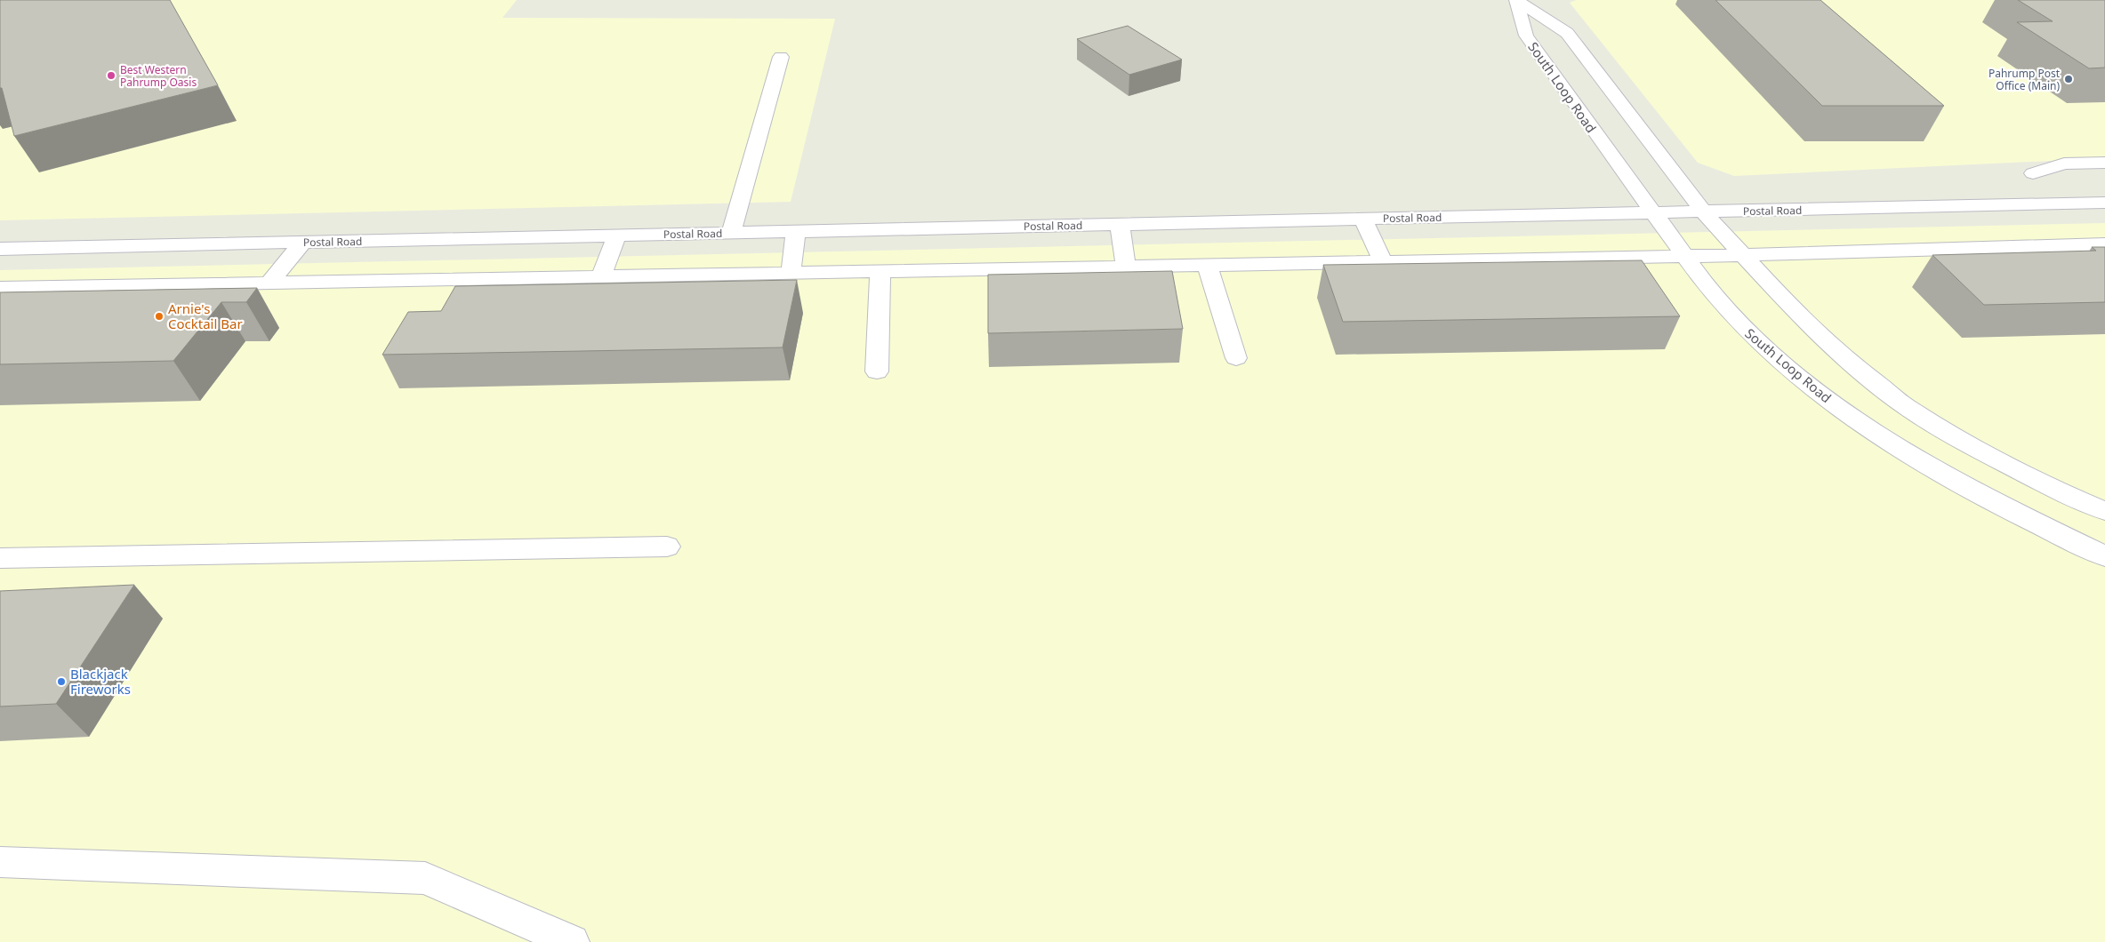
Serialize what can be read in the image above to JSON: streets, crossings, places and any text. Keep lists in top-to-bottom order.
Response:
{
  "streets": {
    "street": ["South Loop Road", "Postal Road"]
  },
  "crossings": [
    ["South Loop Road", "Postal Road"]
  ],
  "places": [
    "Best Western Pahrump Oasis",
    "Pahrump Post Office (Main)",
    "Arnie's Cocktail Bar",
    "Blackjack Fireworks"
  ]
}
